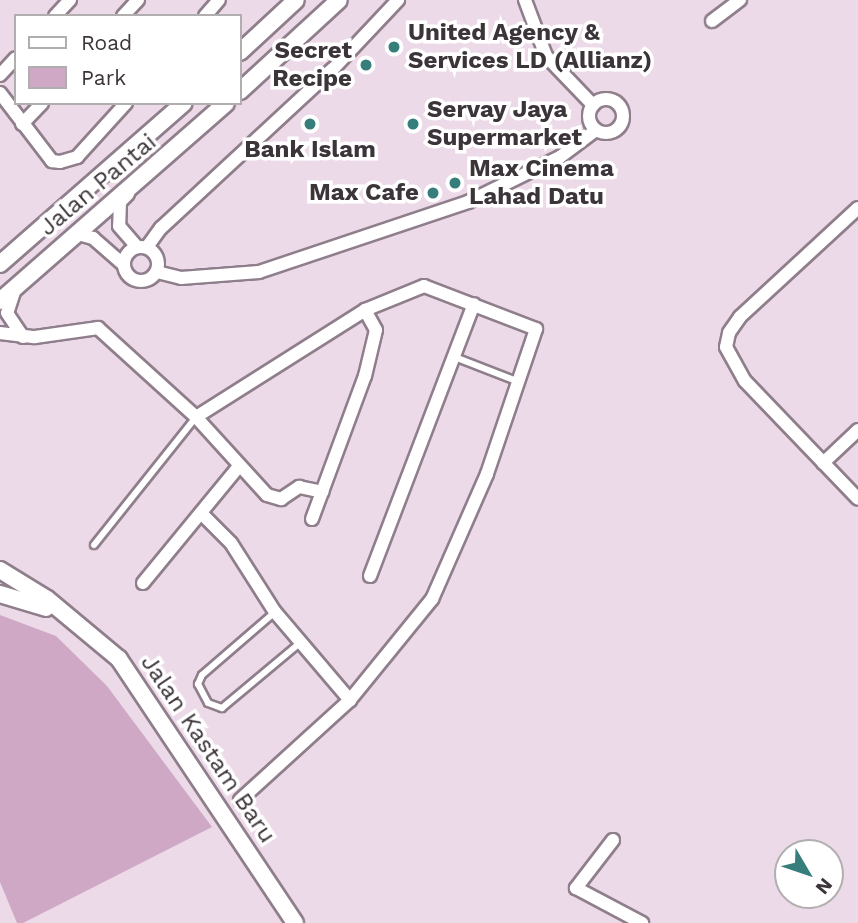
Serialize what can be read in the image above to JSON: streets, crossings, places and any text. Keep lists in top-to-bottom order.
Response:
{
  "streets": {
    "street": ["Jalan Pantai", "Jalan Kastam Baru"]
  },
  "places": [
    "United Agency & Services LD (Allianz)",
    "Secret Recipe",
    "Bank Islam",
    "Servay Jaya Supermarket",
    "Max Cinema Lahad Datu",
    "Max Cafe"
  ],
  "legend": ["Road", "Park"],
  "north": "bottom right"
}
